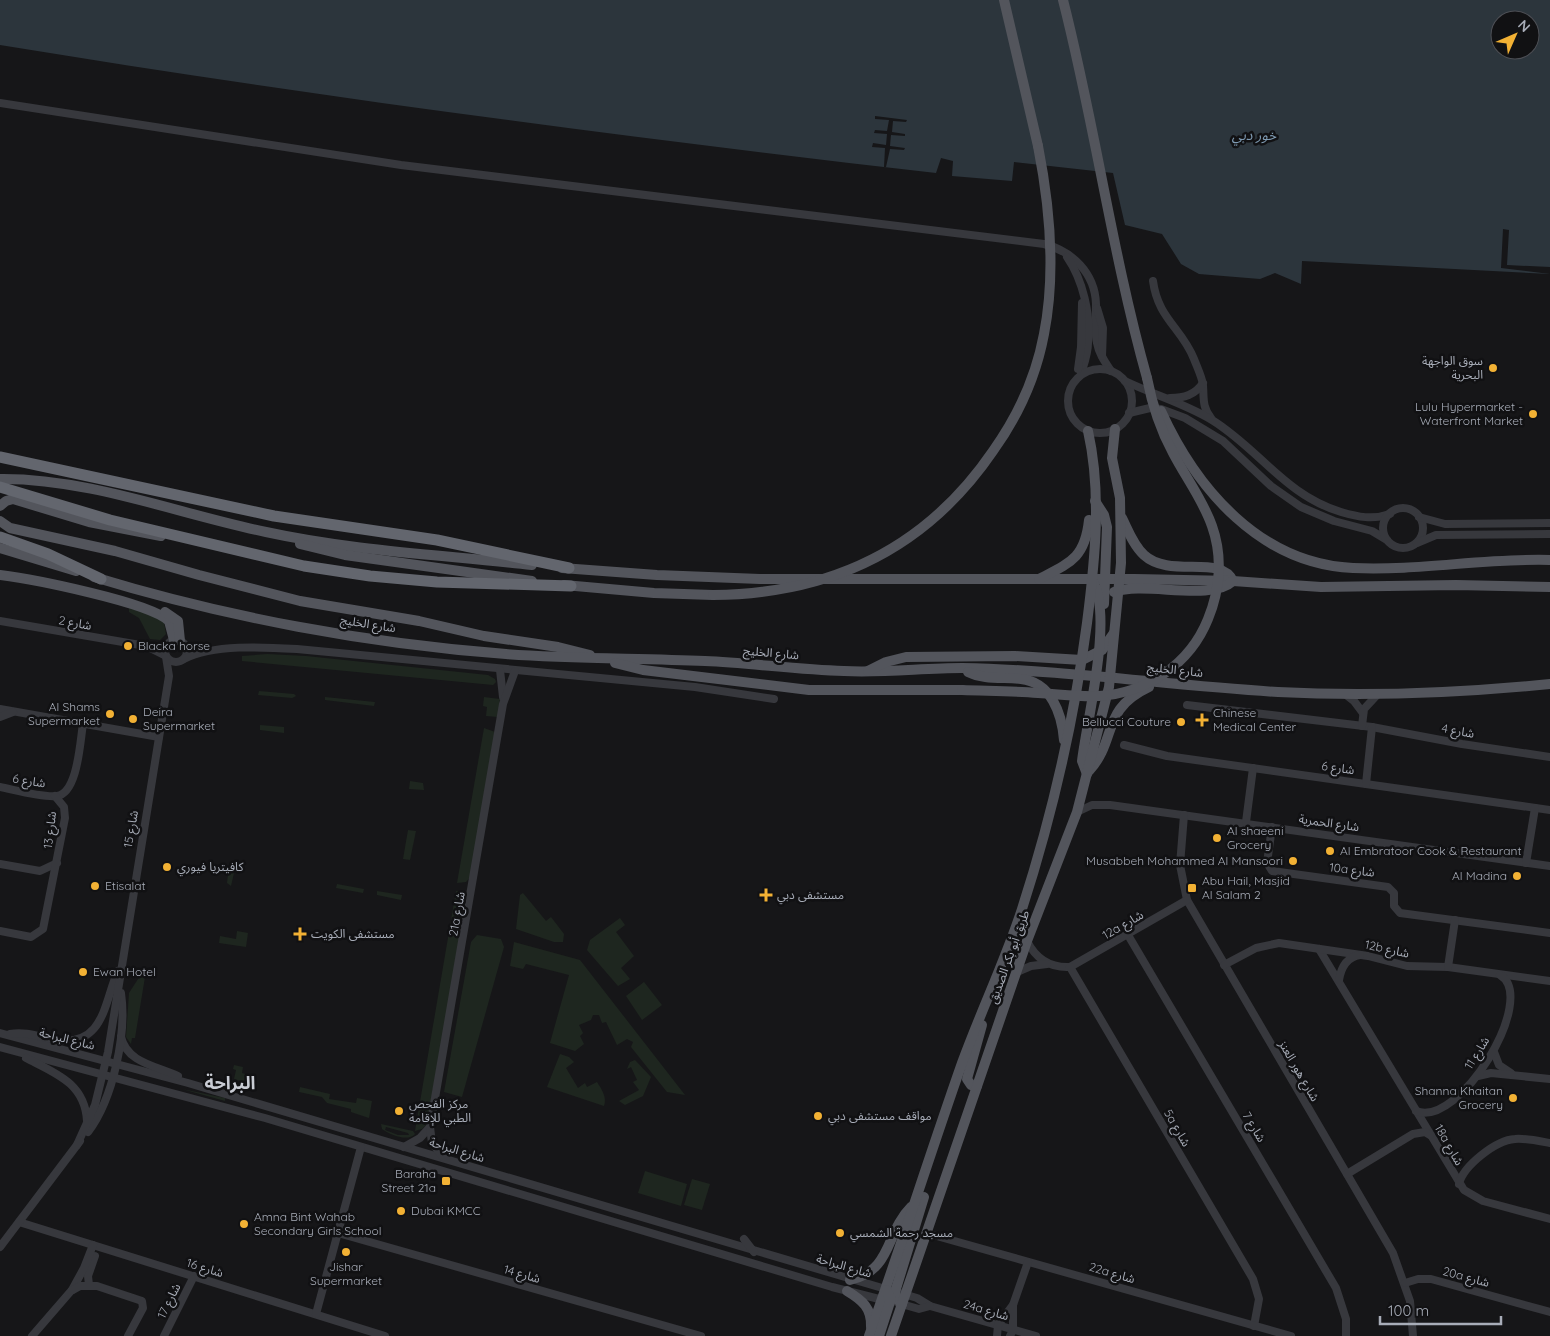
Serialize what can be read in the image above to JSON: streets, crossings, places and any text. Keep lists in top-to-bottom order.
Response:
{
  "streets": {
    "main road": ["شارع الخليج", "طريق أبو بكر الصديق"],
    "street": [
      "شارع 2",
      "شارع 4",
      "شارع 6",
      "شارع الحمرية",
      "شارع 15",
      "شارع 13",
      "10a شارع",
      "21a شارع",
      "12a شارع",
      "12b شارع",
      "شارع البراحة",
      "شارع 11",
      "شارع هور العنز",
      "شارع 7",
      "5a شارع",
      "18a شارع",
      "شارع 16",
      "22a شارع",
      "شارع 14",
      "20a شارع",
      "شارع 17",
      "24a شارع"
    ]
  },
  "crossings": [
    ["شارع 2", "شارع 15"],
    ["شارع الخليج", "طريق أبو بكر الصديق"],
    ["شارع 6", "شارع 13"],
    ["شارع الحمرية", "10a شارع"],
    ["شارع الحمرية", "طريق أبو بكر الصديق"],
    ["شارع الحمرية", "شارع هور العنز"],
    ["شارع 15", "شارع البراحة"],
    ["شارع 15", "شارع 16"],
    ["21a شارع", "شارع البراحة"],
    ["12a شارع", "شارع هور العنز"],
    ["12a شارع", "شارع 7"],
    ["12a شارع", "5a شارع"],
    ["12b شارع", "شارع 11"],
    ["12b شارع", "شارع هور العنز"],
    ["12b شارع", "18a شارع"],
    ["طريق أبو بكر الصديق", "شارع البراحة"],
    ["طريق أبو بكر الصديق", "22a شارع"],
    ["طريق أبو بكر الصديق", "24a شارع"],
    ["شارع البراحة", "24a شارع"],
    ["شارع 11", "18a شارع"],
    ["شارع هور العنز", "20a شارع"],
    ["5a شارع", "22a شارع"],
    ["شارع 16", "شارع 17"]
  ],
  "districts": ["البراحة"],
  "water": ["خور دبي"],
  "places": {
    "other": [
      "سوق الواجهة البحرية",
      "Lulu Hypermarket - Waterfront Market",
      "Blacka horse",
      "Al Shams Supermarket",
      "Deira Supermarket",
      "Bellucci Couture",
      "Al shaeeni Grocery",
      "Al Embratoor Cook & Restaurant",
      "Musabbeh Mohammed Al Mansoori",
      "كافيتريا فيوري",
      "Al Madina",
      "Etisalat",
      "Ewan Hotel",
      "Shanna Khaitan Grocery",
      "مركز الفحص الطبي للإقامة",
      "مواقف مستشفى دبي",
      "Dubai KMCC",
      "Amna Bint Wahab Secondary Girls School",
      "مسجد رحمة الشمسي",
      "Jishar Supermarket"
    ],
    "health": ["Chinese Medical Center", "مستشفى دبي", "مستشفى الكويت"],
    "transit": ["Abu Hail, Masjid Al Salam 2", "Baraha Street 21a"]
  },
  "scale_bar": "100 m",
  "north": "top right"
}
